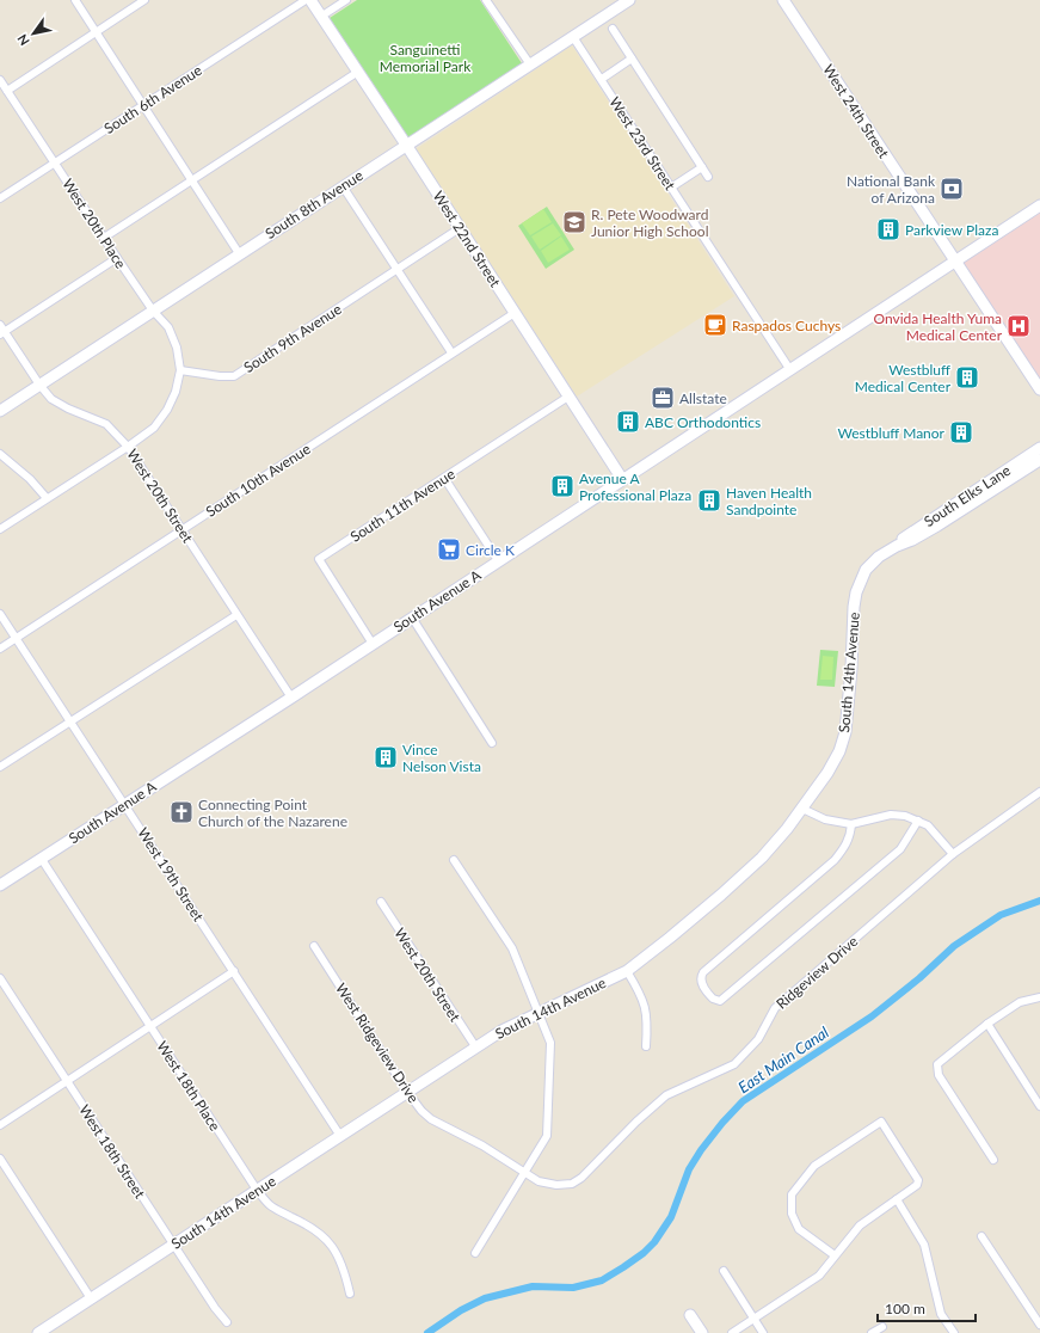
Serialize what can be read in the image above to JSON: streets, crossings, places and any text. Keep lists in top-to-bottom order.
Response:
{
  "streets": {
    "street": [
      "South 6th Avenue",
      "West 24th Street",
      "West 23rd Street",
      "South 8th Avenue",
      "West 20th Place",
      "West 22nd Street",
      "South 9th Avenue",
      "South 10th Avenue",
      "West 20th Street",
      "South Elks Lane",
      "South 11th Avenue",
      "South Avenue A",
      "South 14th Avenue",
      "West 19th Street",
      "Ridgeview Drive",
      "West Ridgeview Drive",
      "West 18th Place",
      "West 18th Street"
    ]
  },
  "crossings": [
    ["South 6th Avenue", "West 20th Place"],
    ["West 24th Street", "South Avenue A"],
    ["West 23rd Street", "South 8th Avenue"],
    ["West 23rd Street", "South Avenue A"],
    ["South 8th Avenue", "West 20th Place"],
    ["South 8th Avenue", "West 22nd Street"],
    ["South 8th Avenue", "West 20th Street"],
    ["West 20th Place", "South 9th Avenue"],
    ["West 22nd Street", "South 9th Avenue"],
    ["West 22nd Street", "South 10th Avenue"],
    ["West 22nd Street", "South 11th Avenue"],
    ["West 22nd Street", "South Avenue A"],
    ["South 10th Avenue", "West 20th Street"],
    ["South 10th Avenue", "West 19th Street"],
    ["West 20th Street", "South Avenue A"],
    ["West 20th Street", "South 14th Avenue"],
    ["South Elks Lane", "South 14th Avenue"],
    ["South 11th Avenue", "South Avenue A"],
    ["South Avenue A", "West 19th Street"],
    ["South Avenue A", "West 18th Place"],
    ["South 14th Avenue", "West 19th Street"],
    ["South 14th Avenue", "West Ridgeview Drive"],
    ["South 14th Avenue", "West 18th Place"],
    ["South 14th Avenue", "West 18th Street"],
    ["Ridgeview Drive", "West Ridgeview Drive"]
  ],
  "water": ["East Main Canal"],
  "parks": ["Sanguinetti Memorial Park"],
  "places": {
    "bank": ["National Bank of Arizona"],
    "school or university": ["R. Pete Woodward Junior High School"],
    "building": [
      "Parkview Plaza",
      "Westbluff Medical Center",
      "ABC Orthodontics",
      "Westbluff Manor",
      "Avenue A Professional Plaza",
      "Haven Health Sandpointe",
      "Vince Nelson Vista"
    ],
    "cafe": ["Raspados Cuchys"],
    "hospital": ["Onvida Health Yuma Medical Center"],
    "office": ["Allstate"],
    "supermarket": ["Circle K"],
    "church": ["Connecting Point Church of the Nazarene"]
  },
  "scale_bar": "100 m",
  "north": "bottom left"
}
